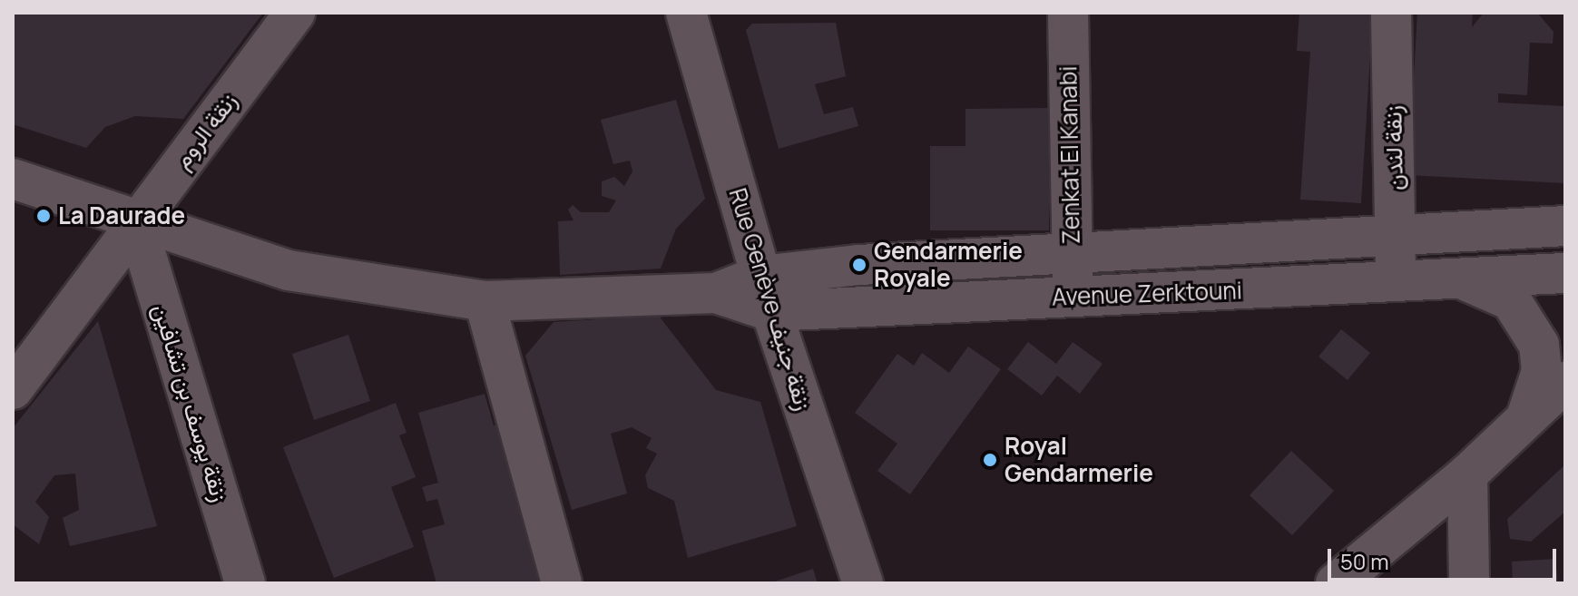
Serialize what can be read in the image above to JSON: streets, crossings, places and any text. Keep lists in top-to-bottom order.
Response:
{
  "streets": {
    "street": [
      "زنقة الروم",
      "زنقة لندن",
      "Zenkat El Kanabi",
      "Avenue Zerktouni",
      "Rue Genève زنقة جنيف",
      "زنقة يوسف بن تشافين"
    ]
  },
  "crossings": [
    ["زنقة الروم", "زنقة يوسف بن تشافين"],
    ["زنقة لندن", "Avenue Zerktouni"],
    ["Zenkat El Kanabi", "Avenue Zerktouni"],
    ["Avenue Zerktouni", "Rue Genève زنقة جنيف"]
  ],
  "places": ["La Daurade", "Gendarmerie Royale", "Royal Gendarmerie"],
  "scale_bar": "50 m"
}
